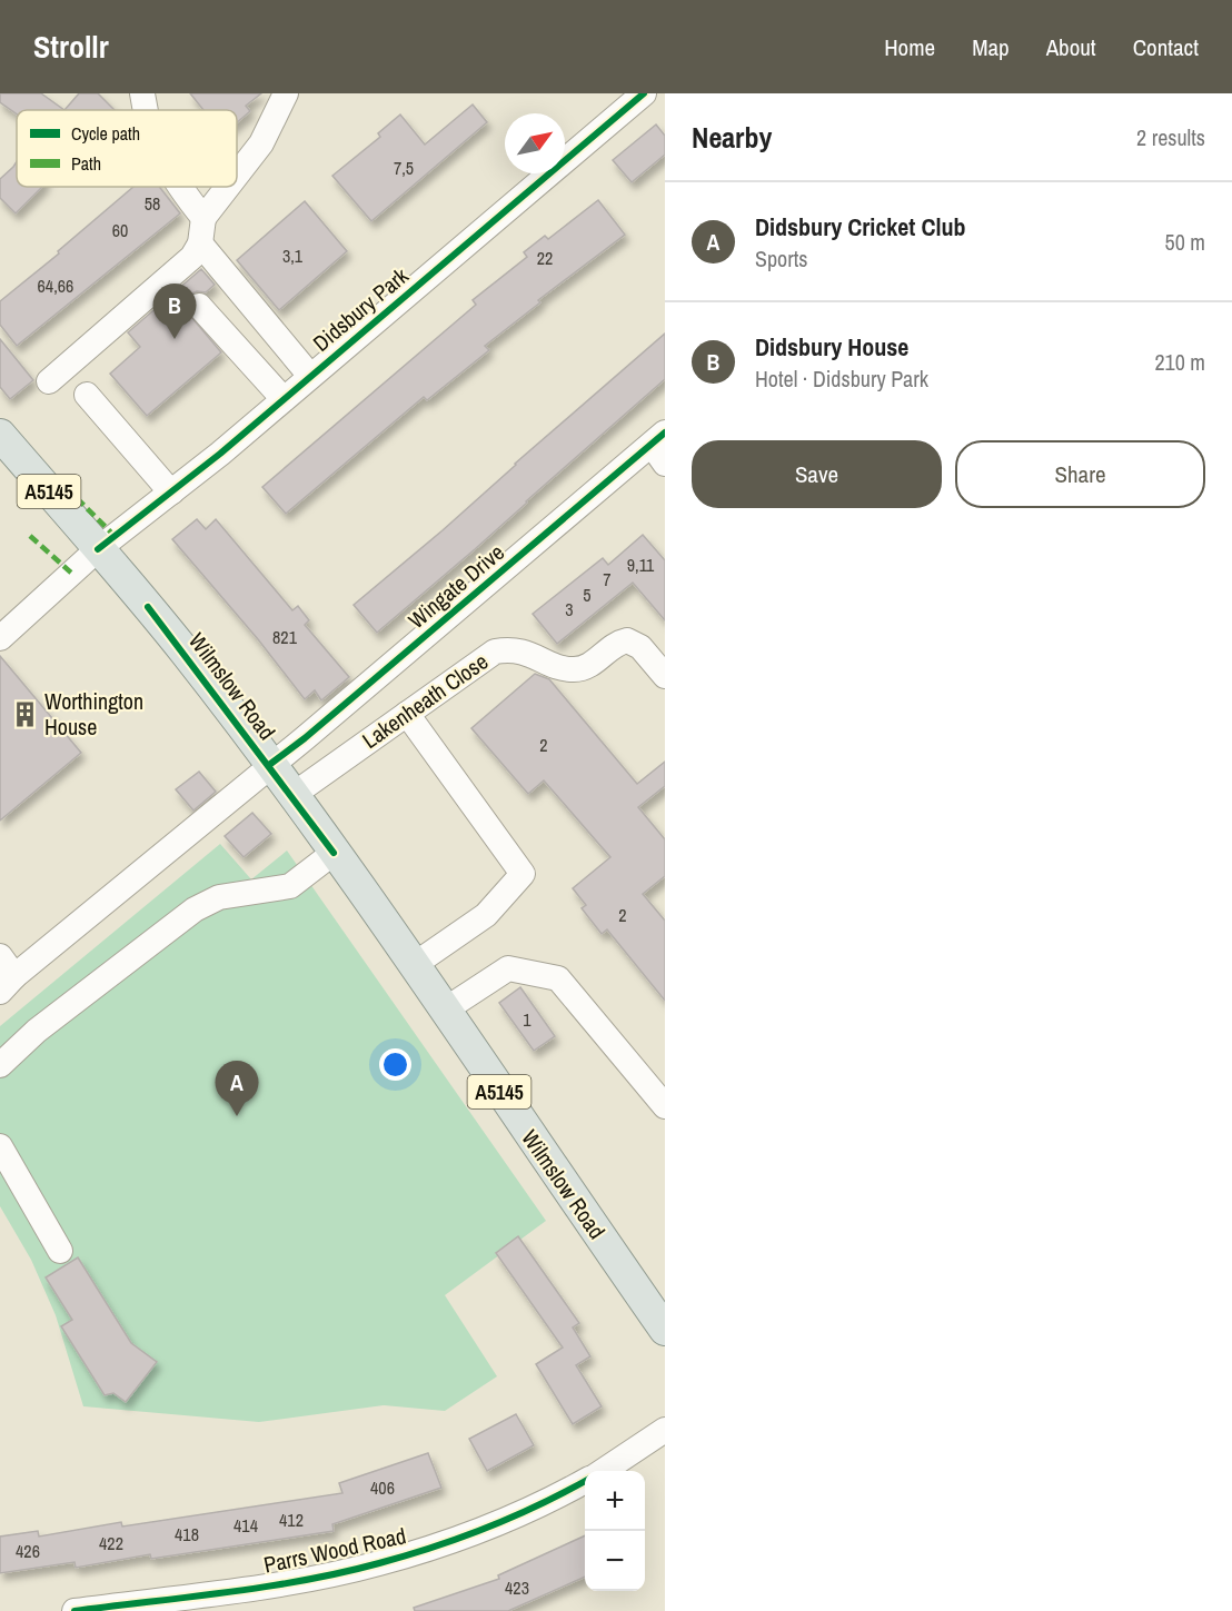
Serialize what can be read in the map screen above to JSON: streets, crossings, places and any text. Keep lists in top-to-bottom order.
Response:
{
  "streets": {
    "main road": ["A5145", "Wilmslow Road"],
    "street": [
      "Didsbury Park",
      "Wingate Drive",
      "Lakenheath Close",
      "Parrs Wood Road"
    ]
  },
  "crossings": [
    ["Didsbury Park", "Wilmslow Road"],
    ["Wingate Drive", "Wilmslow Road"],
    ["Wilmslow Road", "Lakenheath Close"]
  ],
  "places": {
    "building": ["Worthington House"]
  },
  "house_numbers": [
    "7,5",
    "58",
    "60",
    "3,1",
    "22",
    "64,66",
    "9,11",
    "7",
    "5",
    "3",
    "821",
    "2",
    "2",
    "1",
    "406",
    "412",
    "414",
    "418",
    "422",
    "426",
    "423"
  ],
  "legend": ["Cycle path", "Path"],
  "north": "top right",
  "page": {
    "header": "Strollr",
    "nav": [
      "Home",
      "Map",
      "About",
      "Contact"
    ],
    "heading": ["Nearby", "2 results"],
    "list": [
      {
        "mark": "A",
        "name": "Didsbury Cricket Club",
        "note": "Sports",
        "value": "50 m"
      },
      {
        "mark": "B",
        "name": "Didsbury House",
        "note": "Hotel · Didsbury Park",
        "value": "210 m"
      }
    ],
    "pins": ["B", "A"],
    "buttons": ["Save", "Share"],
    "map_buttons": ["+", "−"]
  }
}
